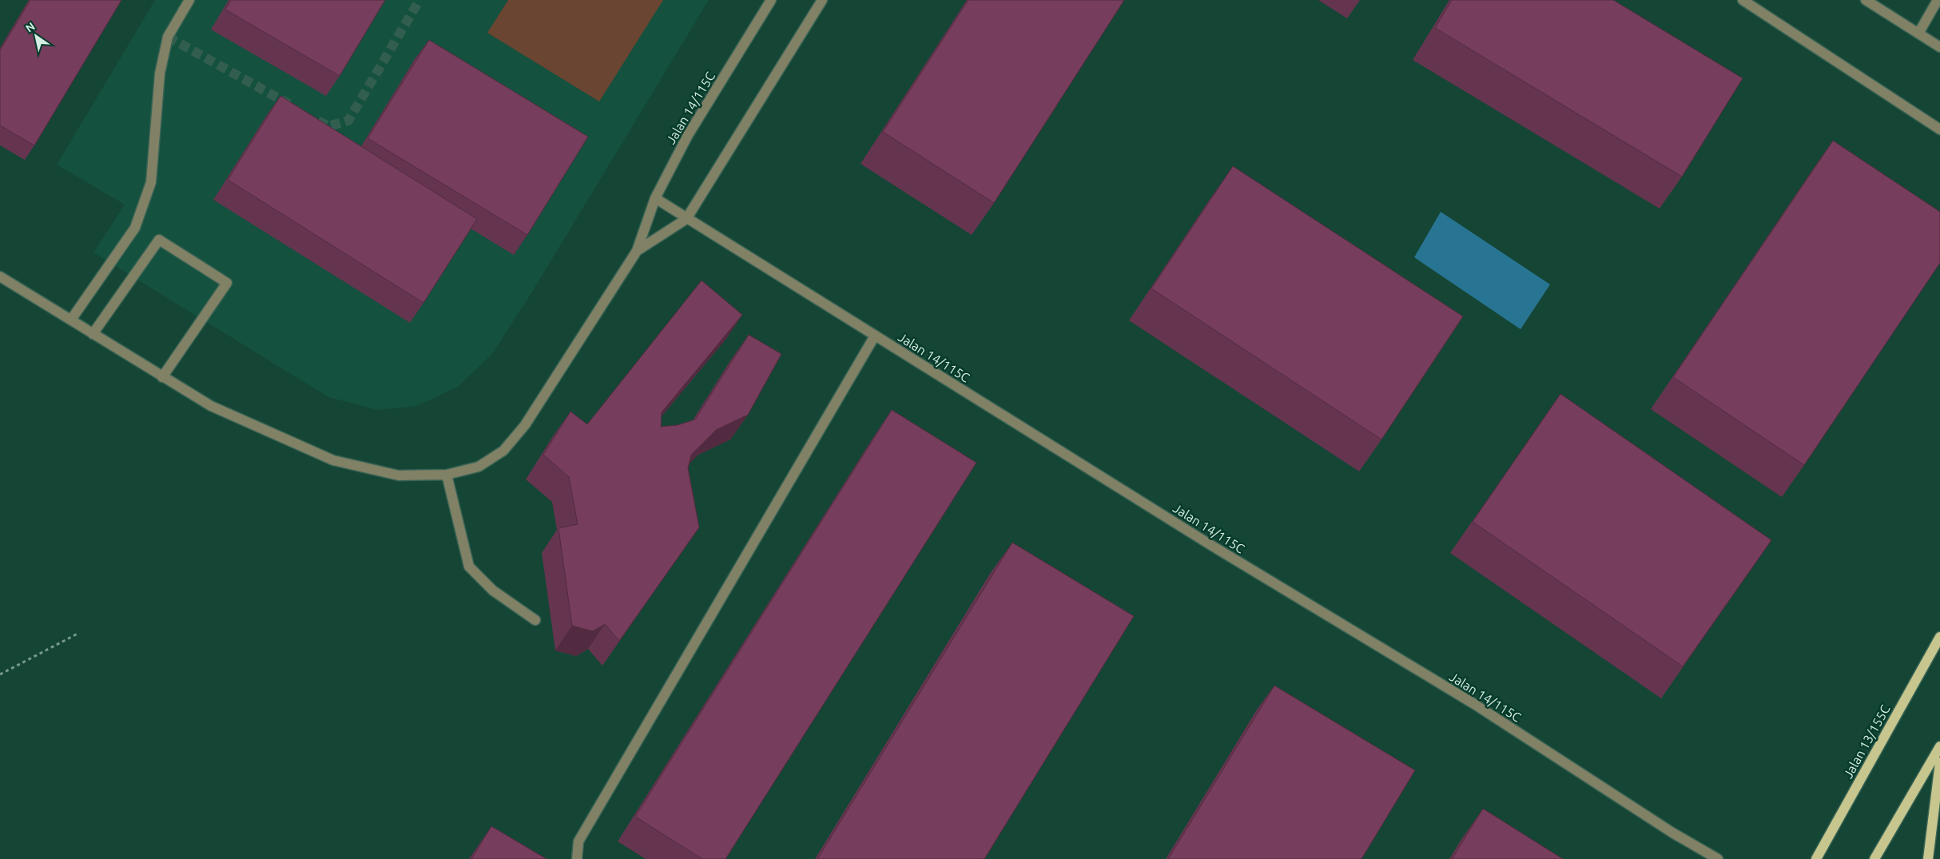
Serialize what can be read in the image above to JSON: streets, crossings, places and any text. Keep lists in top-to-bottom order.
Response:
{
  "streets": {
    "main road": ["Jalan 13/155C"],
    "street": ["Jalan 14/115C"]
  },
  "north": "top left"
}
